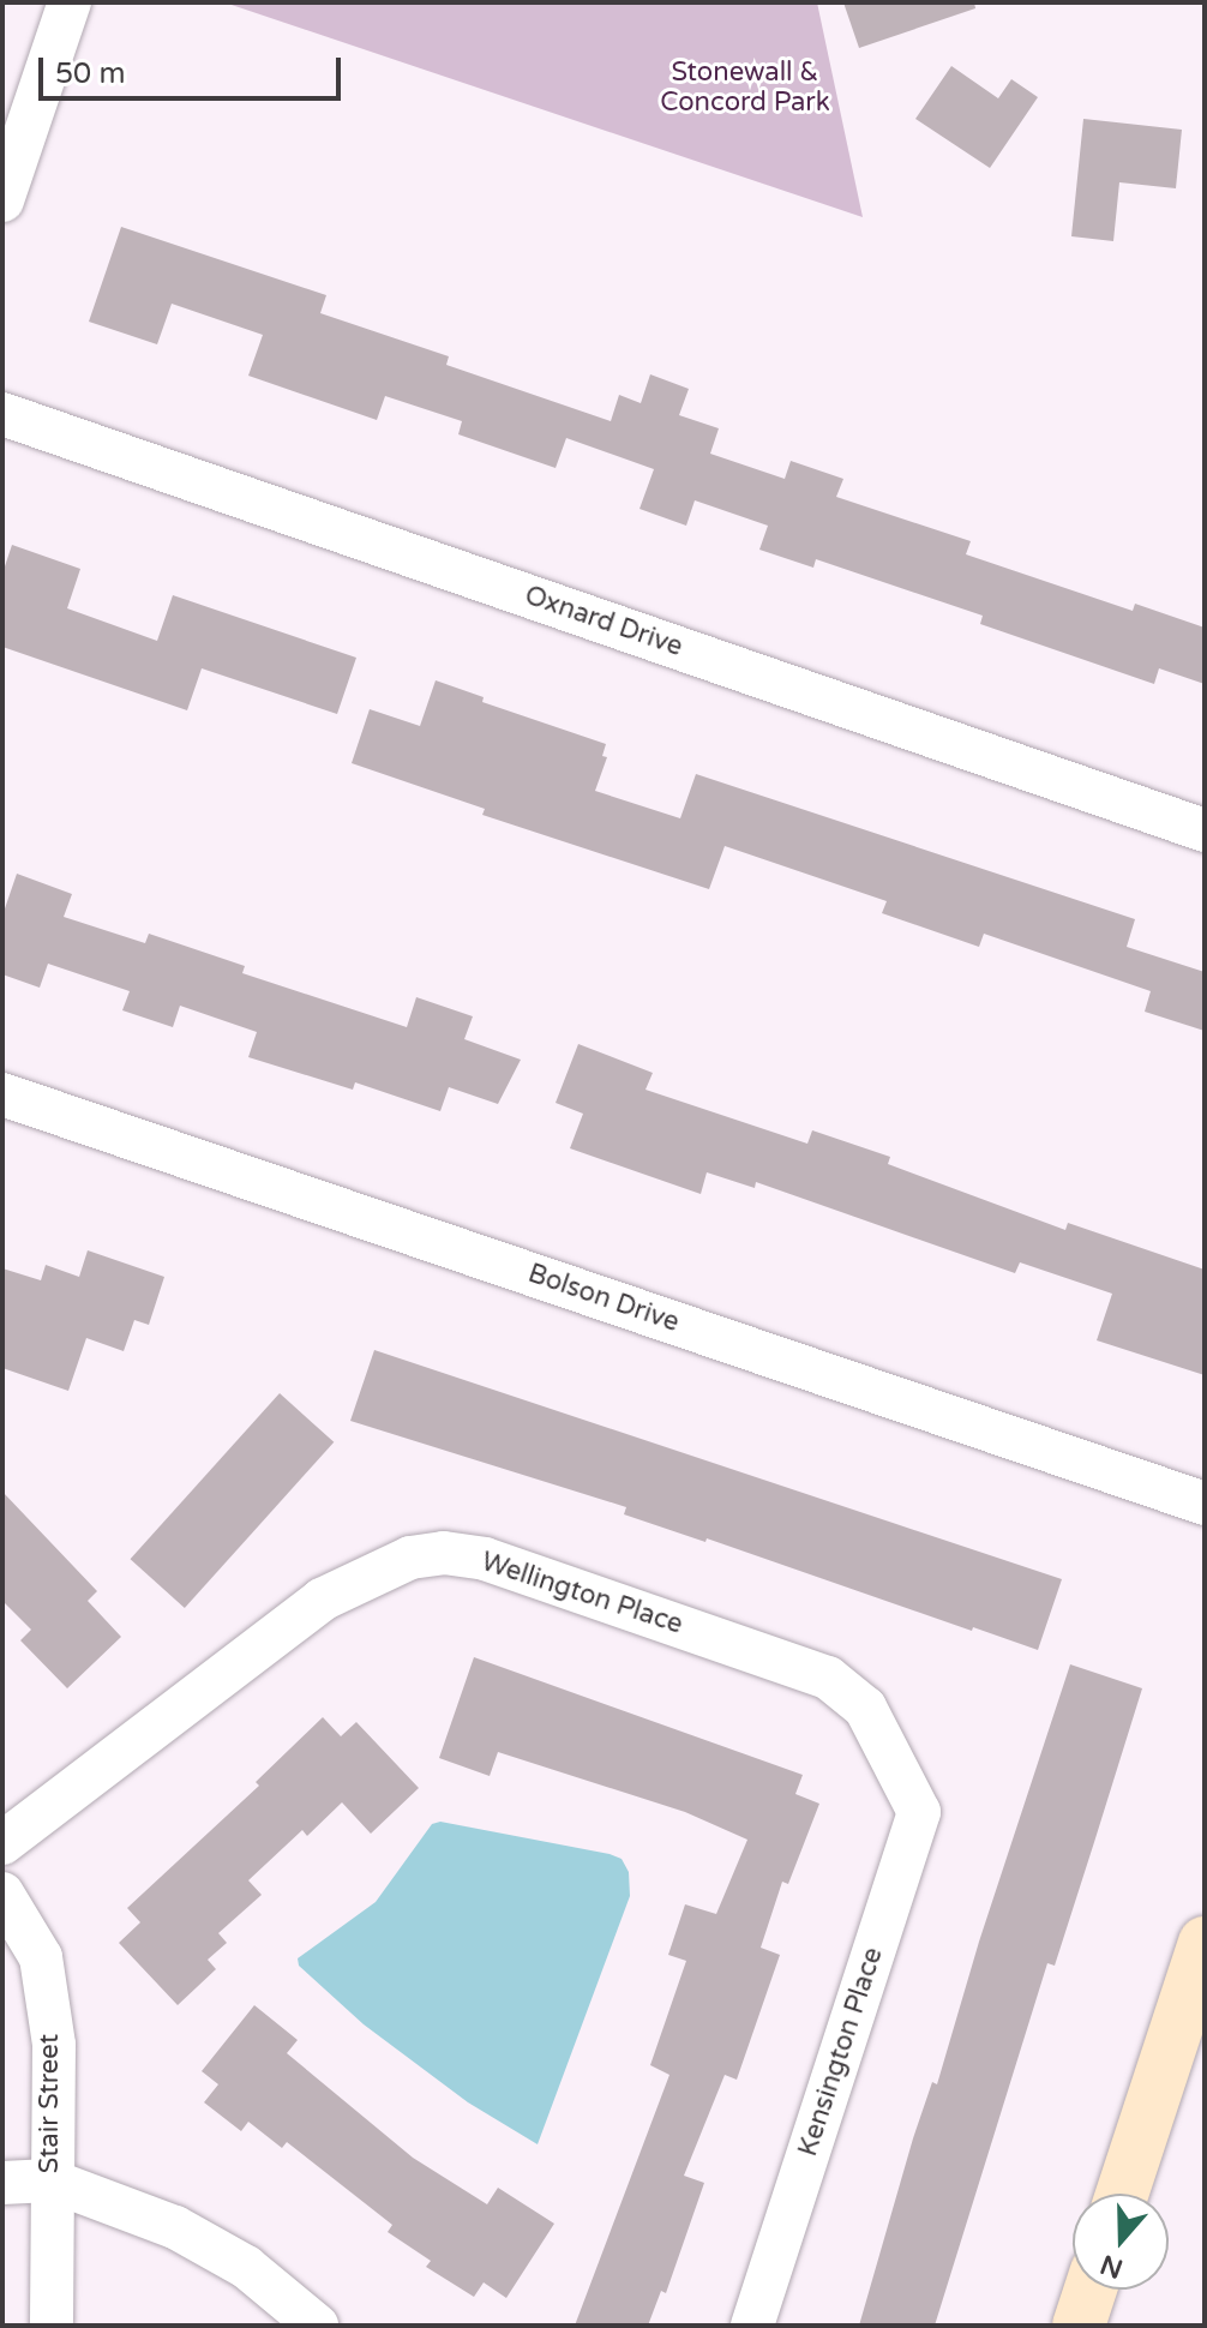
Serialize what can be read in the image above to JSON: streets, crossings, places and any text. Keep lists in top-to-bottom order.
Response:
{
  "streets": {
    "street": [
      "Oxnard Drive",
      "Bolson Drive",
      "Wellington Place",
      "Kensington Place",
      "Stair Street"
    ]
  },
  "crossings": [
    ["Wellington Place", "Kensington Place"]
  ],
  "parks": ["Stonewall & Concord Park"],
  "scale_bar": "50 m",
  "north": "bottom"
}
